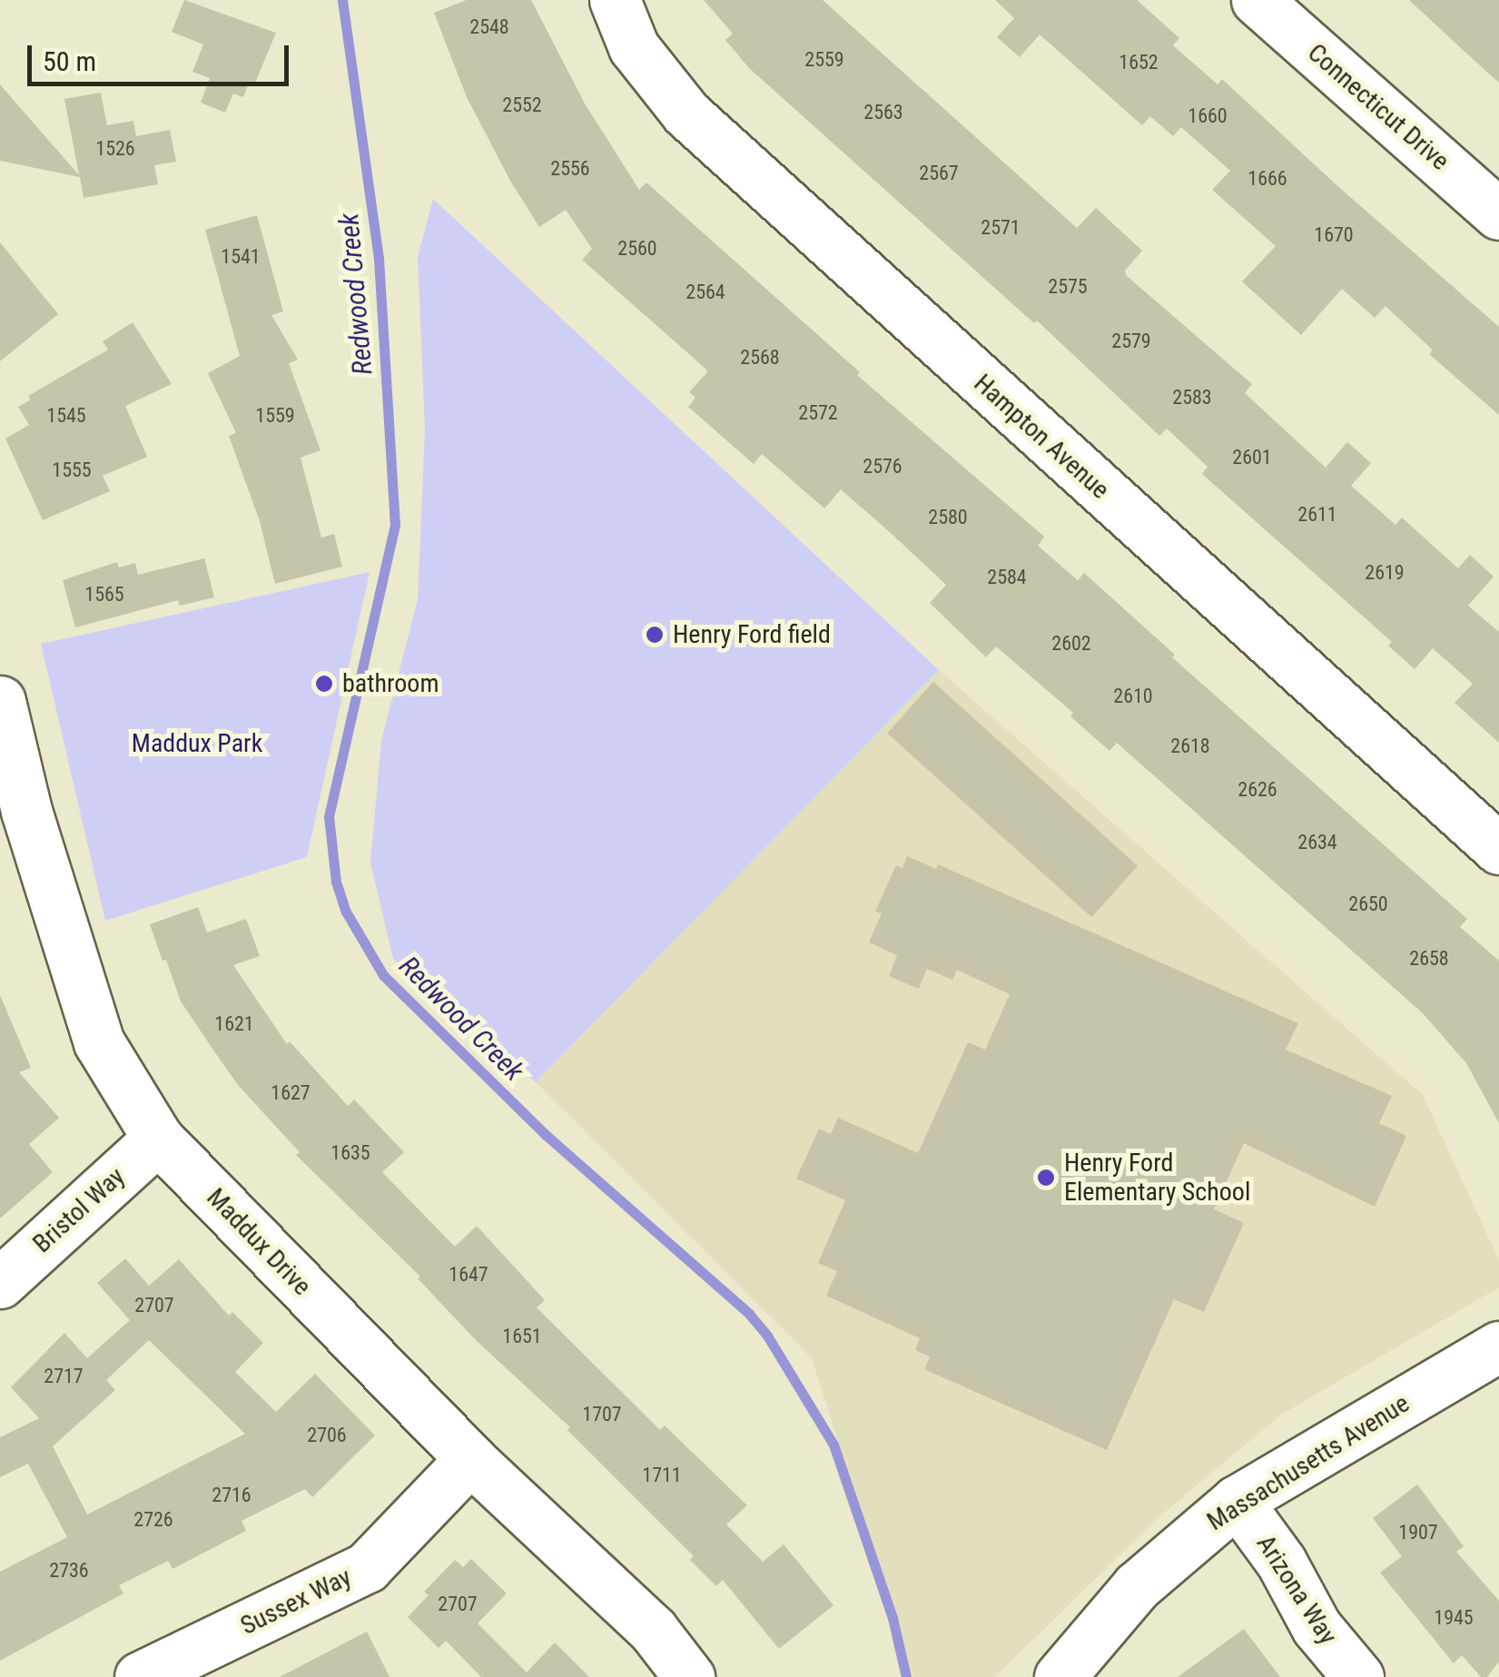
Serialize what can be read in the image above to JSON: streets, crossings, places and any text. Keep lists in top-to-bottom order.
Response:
{
  "streets": {
    "street": [
      "Connecticut Drive",
      "Hampton Avenue",
      "Bristol Way",
      "Maddux Drive",
      "Massachusetts Avenue",
      "Arizona Way",
      "Sussex Way"
    ]
  },
  "crossings": [
    ["Bristol Way", "Maddux Drive"],
    ["Maddux Drive", "Sussex Way"],
    ["Massachusetts Avenue", "Arizona Way"]
  ],
  "water": ["Redwood Creek"],
  "parks": ["Maddux Park"],
  "places": ["Henry Ford field", "bathroom", "Henry Ford Elementary School"],
  "house_numbers": [
    "2548",
    "2559",
    "1652",
    "2552",
    "2563",
    "1660",
    "1526",
    "2556",
    "2567",
    "1666",
    "2571",
    "1670",
    "2560",
    "1541",
    "2575",
    "2564",
    "2579",
    "2568",
    "2583",
    "2572",
    "1545",
    "1559",
    "2601",
    "2576",
    "1555",
    "2611",
    "2580",
    "2619",
    "2584",
    "1565",
    "2602",
    "2610",
    "2618",
    "2626",
    "2634",
    "2650",
    "2658",
    "1621",
    "1627",
    "1635",
    "1647",
    "2707",
    "1651",
    "2717",
    "1707",
    "2706",
    "1711",
    "2716",
    "2726",
    "1907",
    "2736",
    "2707",
    "1945"
  ],
  "scale_bar": "50 m"
}
